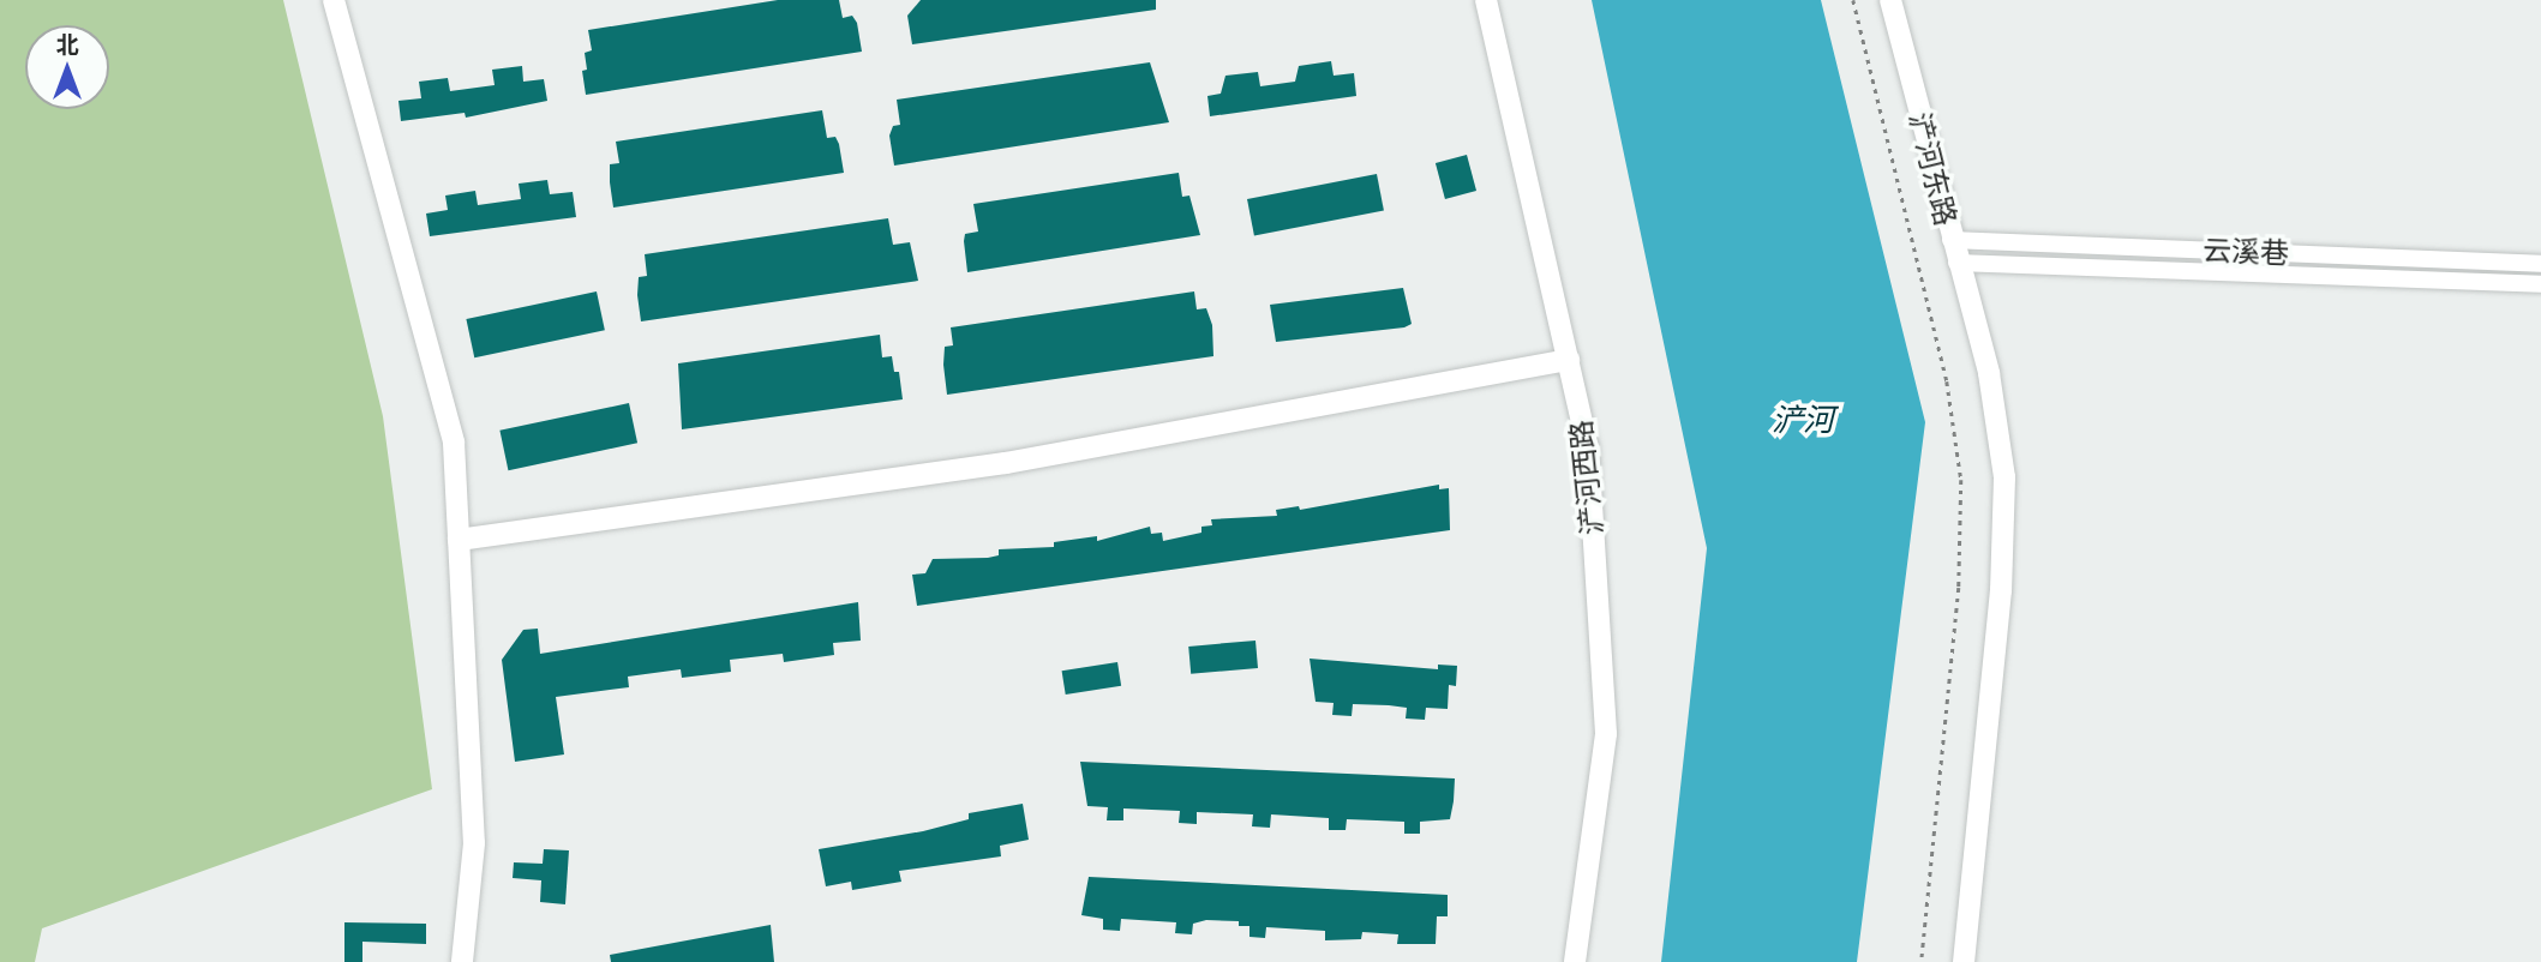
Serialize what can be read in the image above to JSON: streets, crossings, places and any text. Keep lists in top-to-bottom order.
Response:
{
  "streets": {
    "street": ["浐河东路", "云溪巷", "浐河西路"]
  },
  "crossings": [
    ["浐河东路", "云溪巷"]
  ],
  "water": ["浐河"],
  "north": "top"
}
